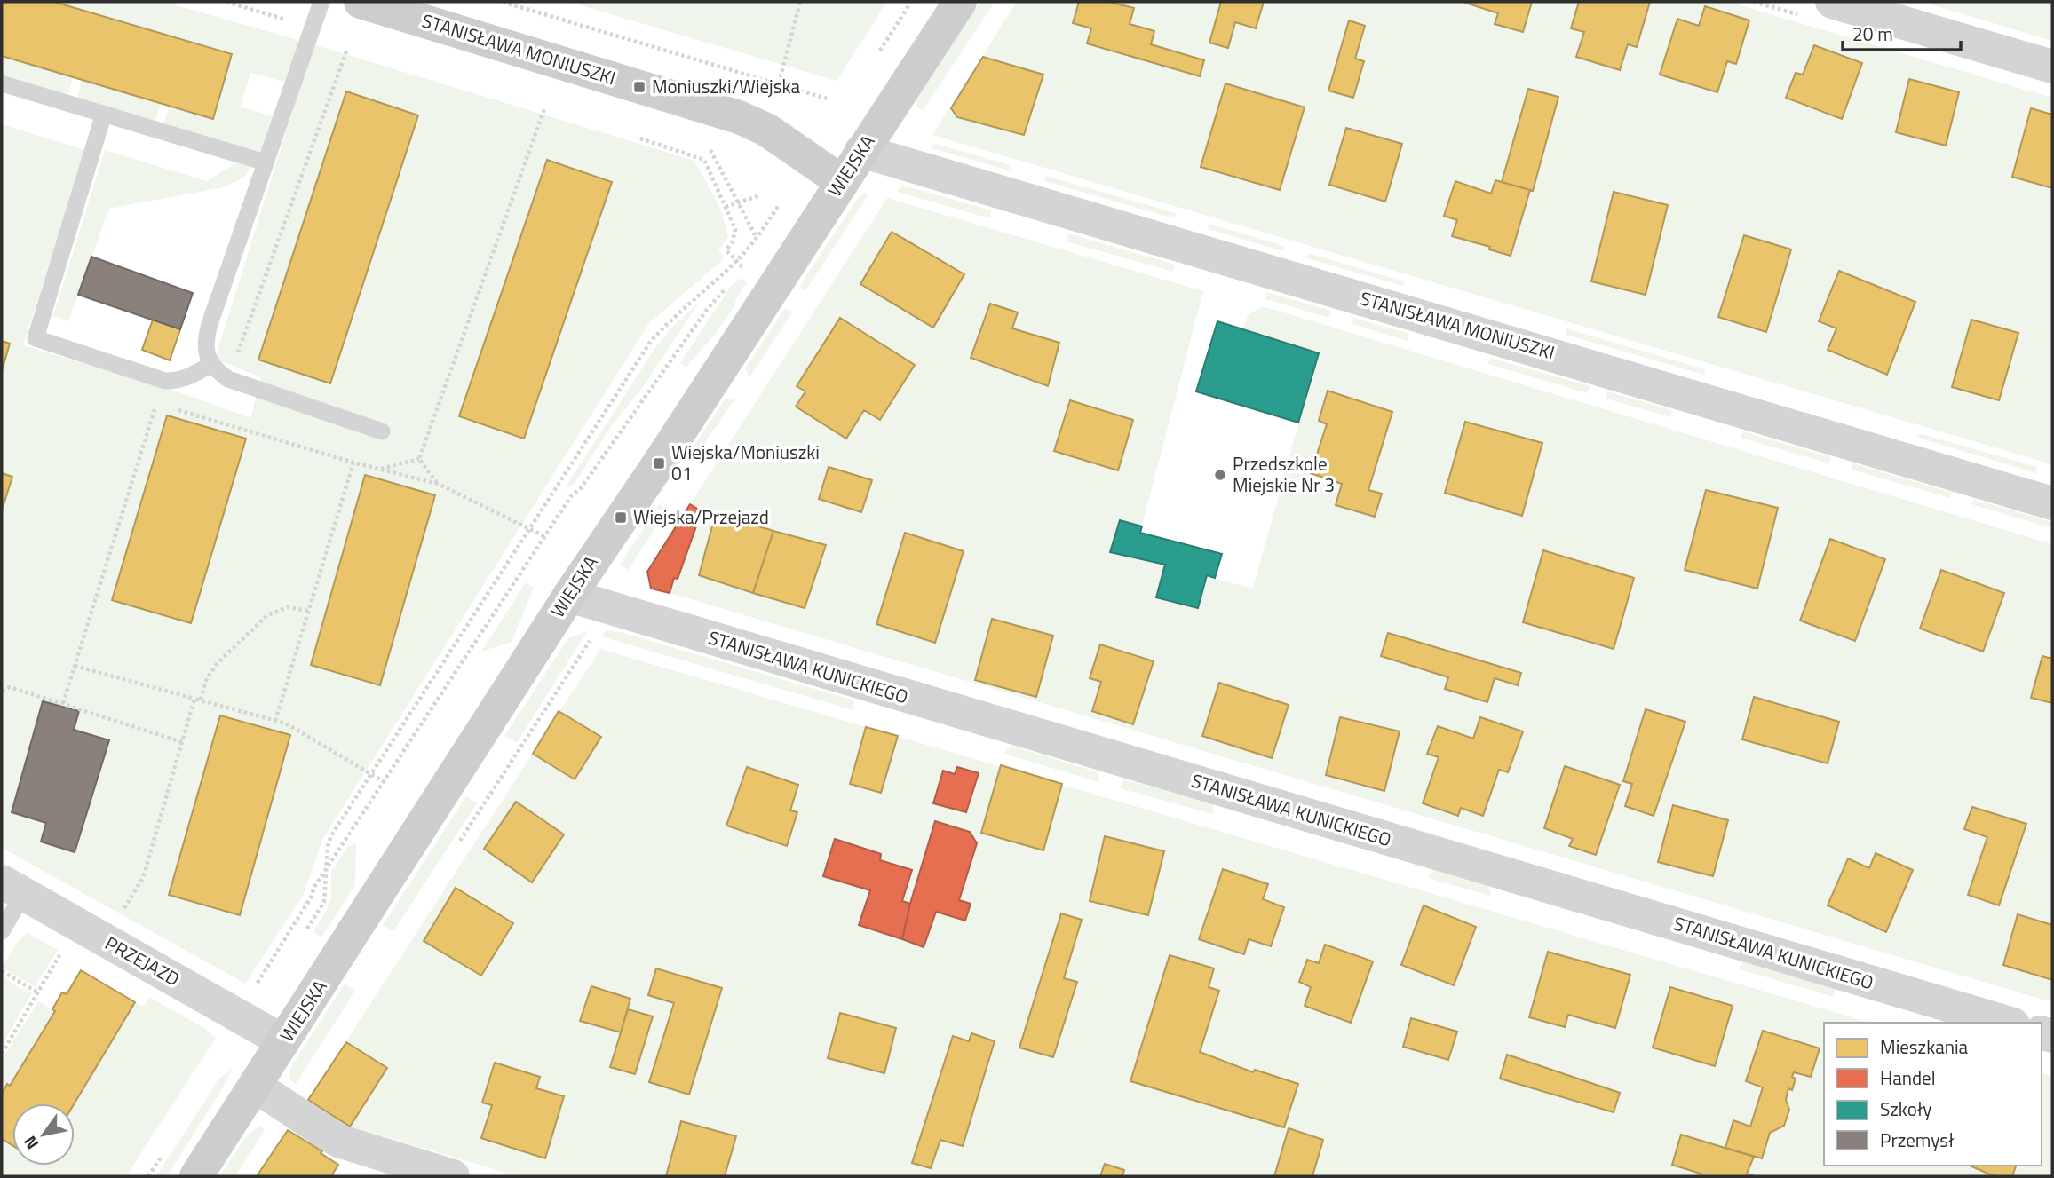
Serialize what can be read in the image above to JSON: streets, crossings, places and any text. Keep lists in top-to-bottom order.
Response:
{
  "streets": {
    "street": [
      "STANISŁAWA MONIUSZKI",
      "WIEJSKA",
      "STANISŁAWA KUNICKIEGO",
      "PRZEJAZD"
    ]
  },
  "crossings": [
    ["STANISŁAWA MONIUSZKI", "WIEJSKA"],
    ["WIEJSKA", "STANISŁAWA KUNICKIEGO"],
    ["WIEJSKA", "PRZEJAZD"]
  ],
  "places": {
    "transit": ["Moniuszki/Wiejska", "Wiejska/Moniuszki 01", "Wiejska/Przejazd"],
    "other": ["Przedszkole Miejskie Nr 3"]
  },
  "legend": [
    "Mieszkania",
    "Handel",
    "Szkoły",
    "Przemysł"
  ],
  "scale_bar": "20 m",
  "north": "bottom left"
}
